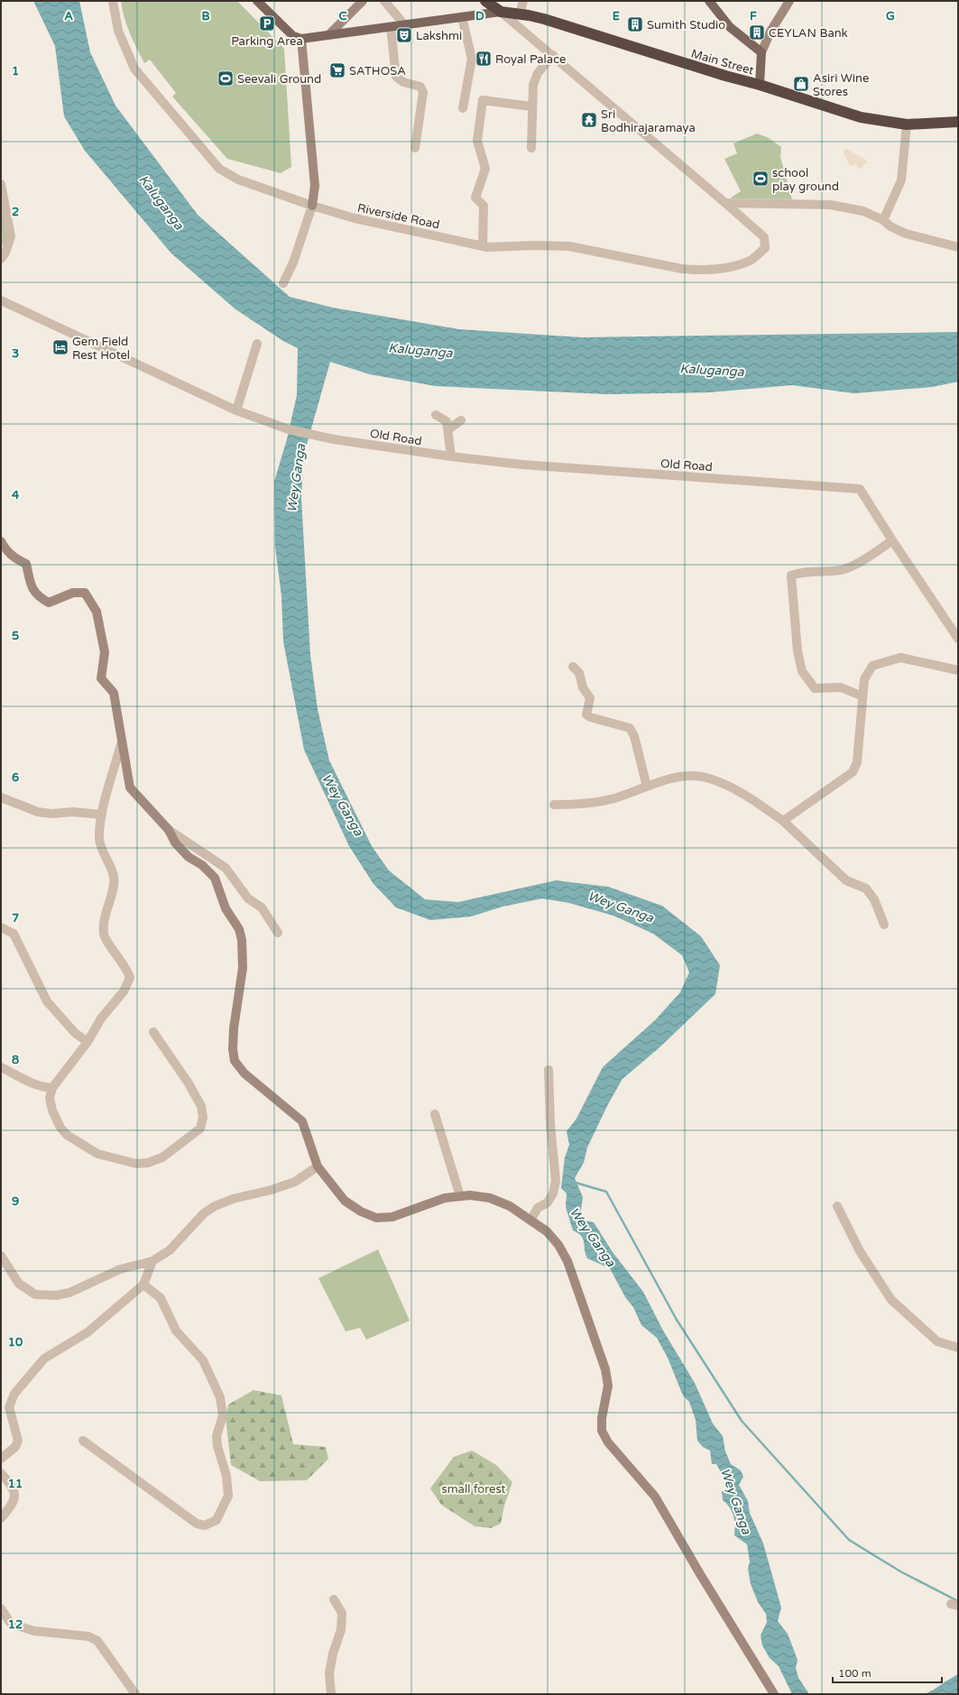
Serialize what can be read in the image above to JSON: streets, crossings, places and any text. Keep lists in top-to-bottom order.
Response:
{
  "streets": {
    "highway": ["Main Street"],
    "street": ["Riverside Road", "Old Road"]
  },
  "water": ["Kaluganga", "Wey Ganga"],
  "parks": ["small forest"],
  "places": {
    "parking": ["Parking Area"],
    "building": ["Sumith Studio", "CEYLAN Bank"],
    "theatre": ["Lakshmi"],
    "restaurant": ["Royal Palace"],
    "supermarket": ["SATHOSA"],
    "sports": ["Seevali Ground", "school play ground"],
    "shop": ["Asiri Wine Stores"],
    "temple": ["Sri Bodhirajaramaya"],
    "hotel": ["Gem Field Rest Hotel"]
  },
  "scale_bar": "100 m",
  "grid": {
    "columns": [
      "A",
      "B",
      "C",
      "D",
      "E",
      "F",
      "G"
    ],
    "rows": [
      "1",
      "2",
      "3",
      "4",
      "5",
      "6",
      "7",
      "8",
      "9",
      "10",
      "11",
      "12"
    ]
  }
}
